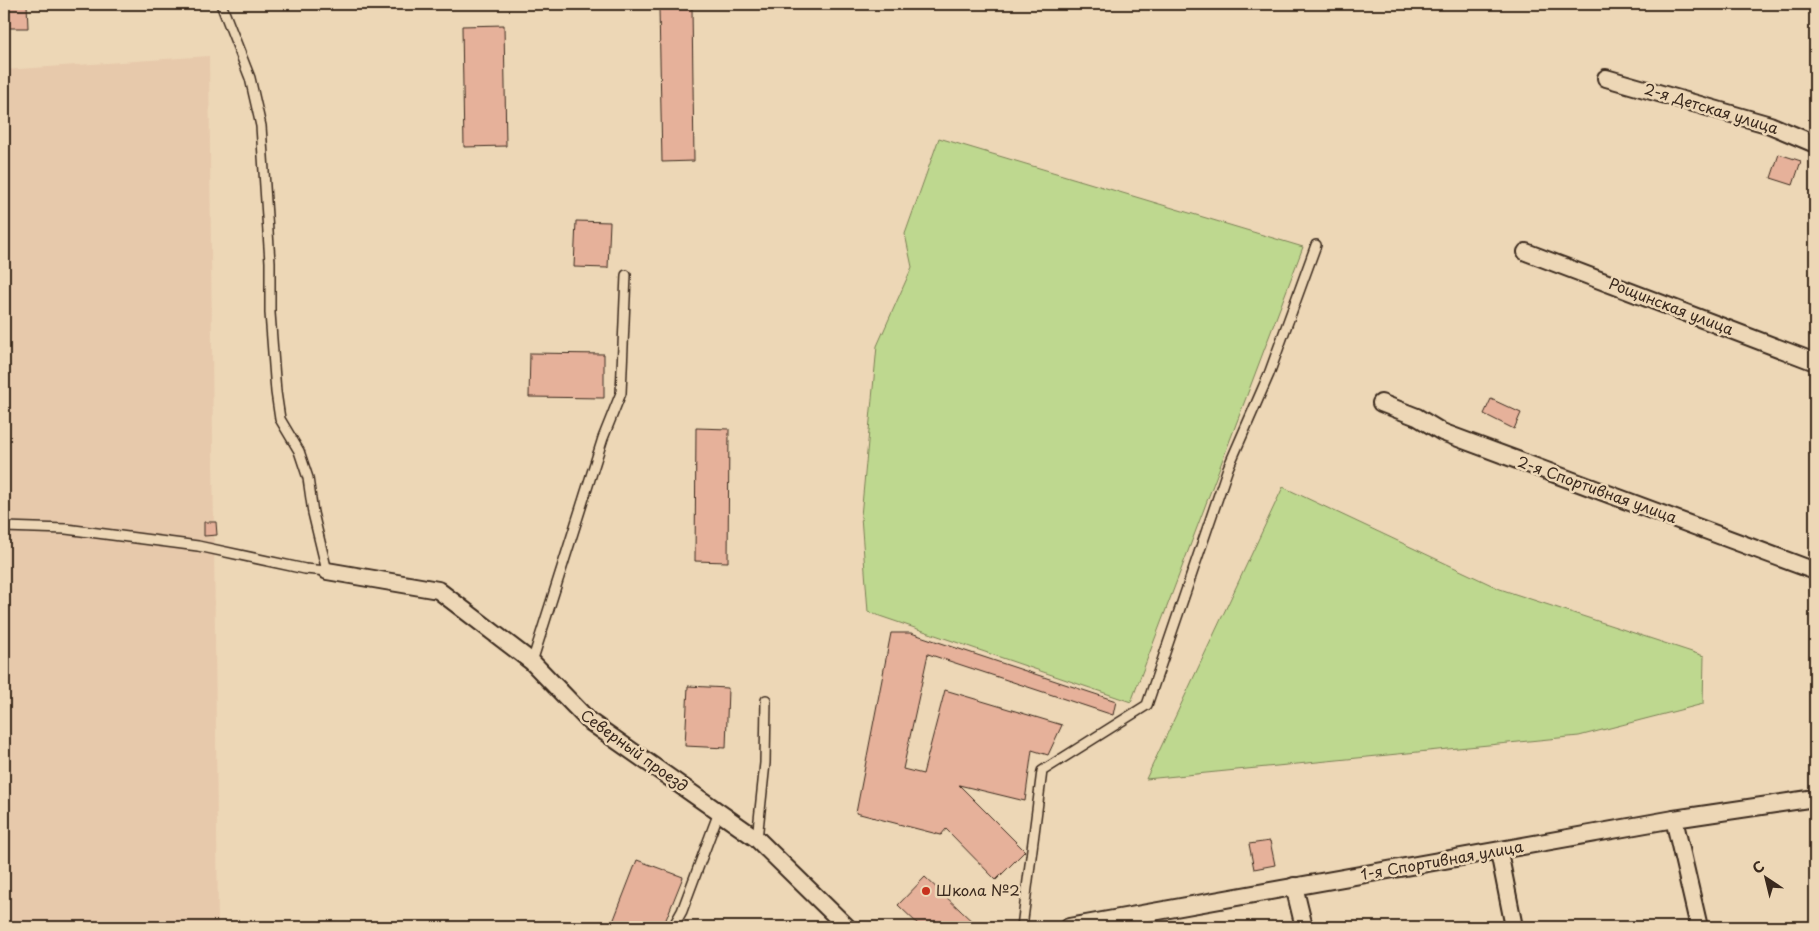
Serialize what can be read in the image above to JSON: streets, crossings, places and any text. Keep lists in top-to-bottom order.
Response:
{
  "streets": {
    "street": [
      "2-я Детская улица",
      "Рощинская улица",
      "2-я Спортивная улица",
      "Северный проезд",
      "1-я Спортивная улица"
    ]
  },
  "places": ["Школа №2"],
  "north": "top left"
}
